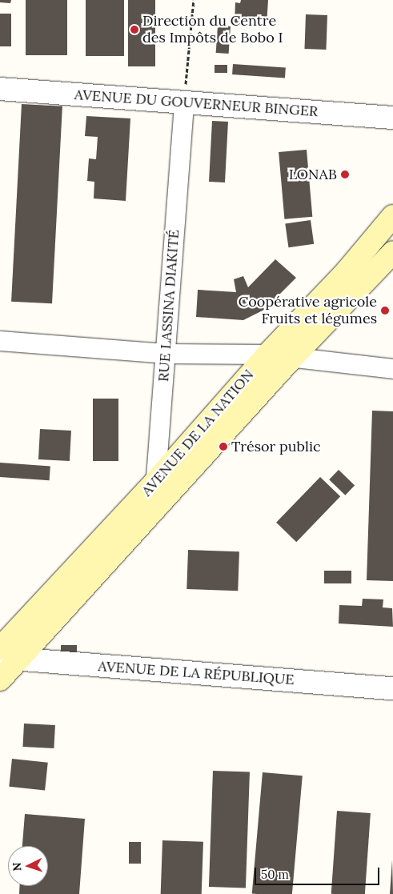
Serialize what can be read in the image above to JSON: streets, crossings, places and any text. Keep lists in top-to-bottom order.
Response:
{
  "streets": {
    "main road": ["AVENUE DE LA NATION"],
    "street": ["AVENUE DU GOUVERNEUR BINGER", "RUE LASSINA DIAKITÉ", "AVENUE DE LA RÉPUBLIQUE"]
  },
  "crossings": [
    ["AVENUE DU GOUVERNEUR BINGER", "RUE LASSINA DIAKITÉ"],
    ["RUE LASSINA DIAKITÉ", "AVENUE DE LA NATION"],
    ["AVENUE DE LA NATION", "AVENUE DE LA RÉPUBLIQUE"]
  ],
  "places": [
    "Direction du Centre des Impôts de Bobo I",
    "LONAB",
    "Coopérative agricole Fruits et légumes",
    "Trésor public"
  ],
  "scale_bar": "50 m",
  "north": "left"
}
